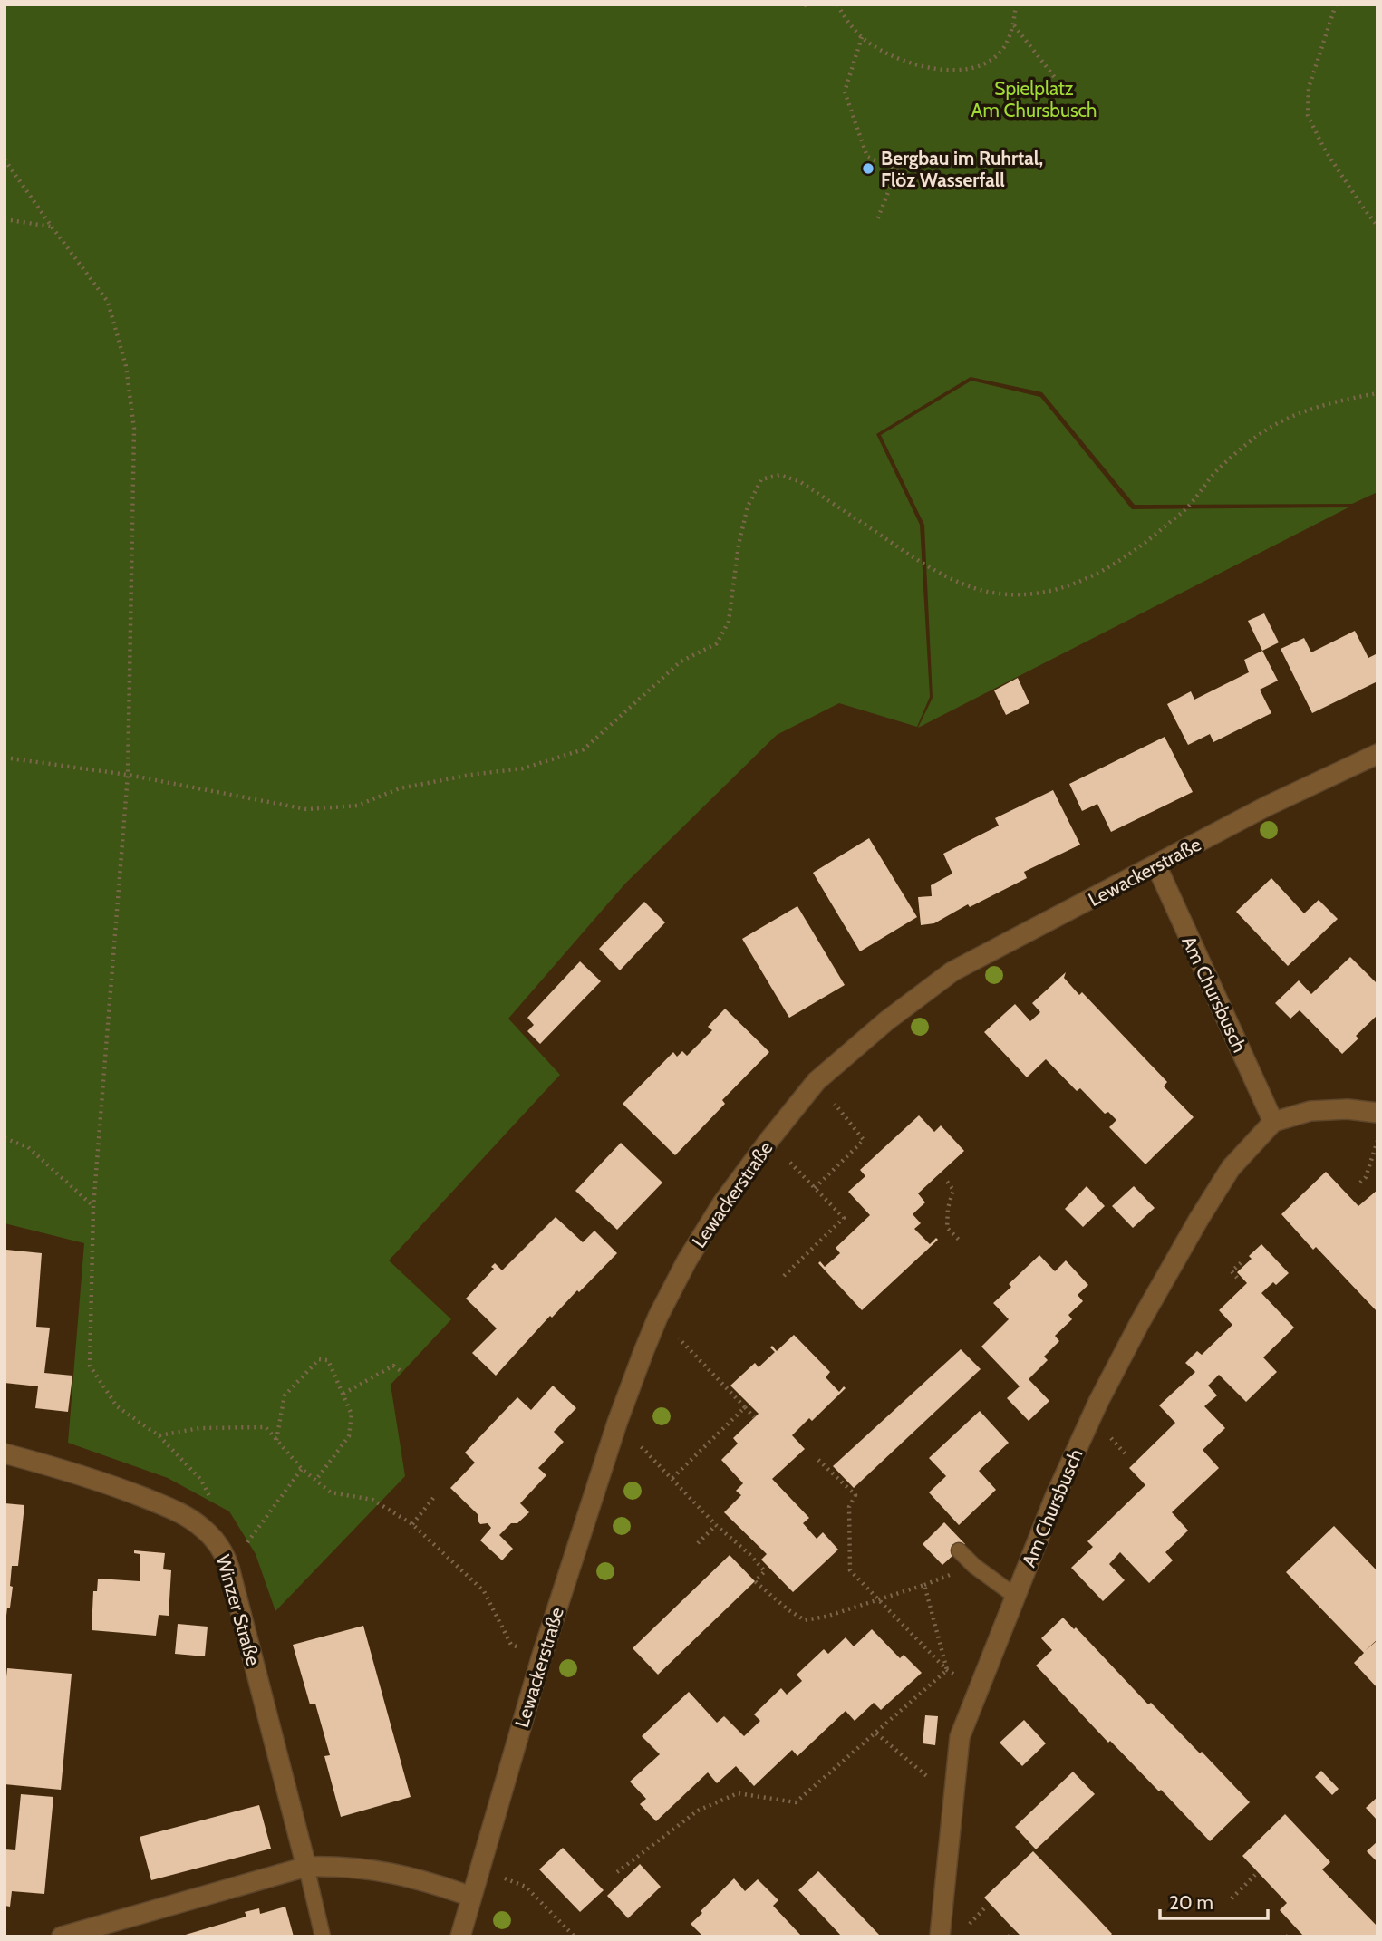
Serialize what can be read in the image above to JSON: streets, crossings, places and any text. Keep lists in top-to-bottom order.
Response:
{
  "streets": {
    "street": ["Lewackerstraße", "Am Chursbusch", "Winzer Straße"]
  },
  "crossings": [
    ["Lewackerstraße", "Am Chursbusch"]
  ],
  "parks": ["Spielplatz Am Chursbusch"],
  "places": ["Bergbau im Ruhrtal, Flöz Wasserfall"],
  "scale_bar": "20 m"
}
